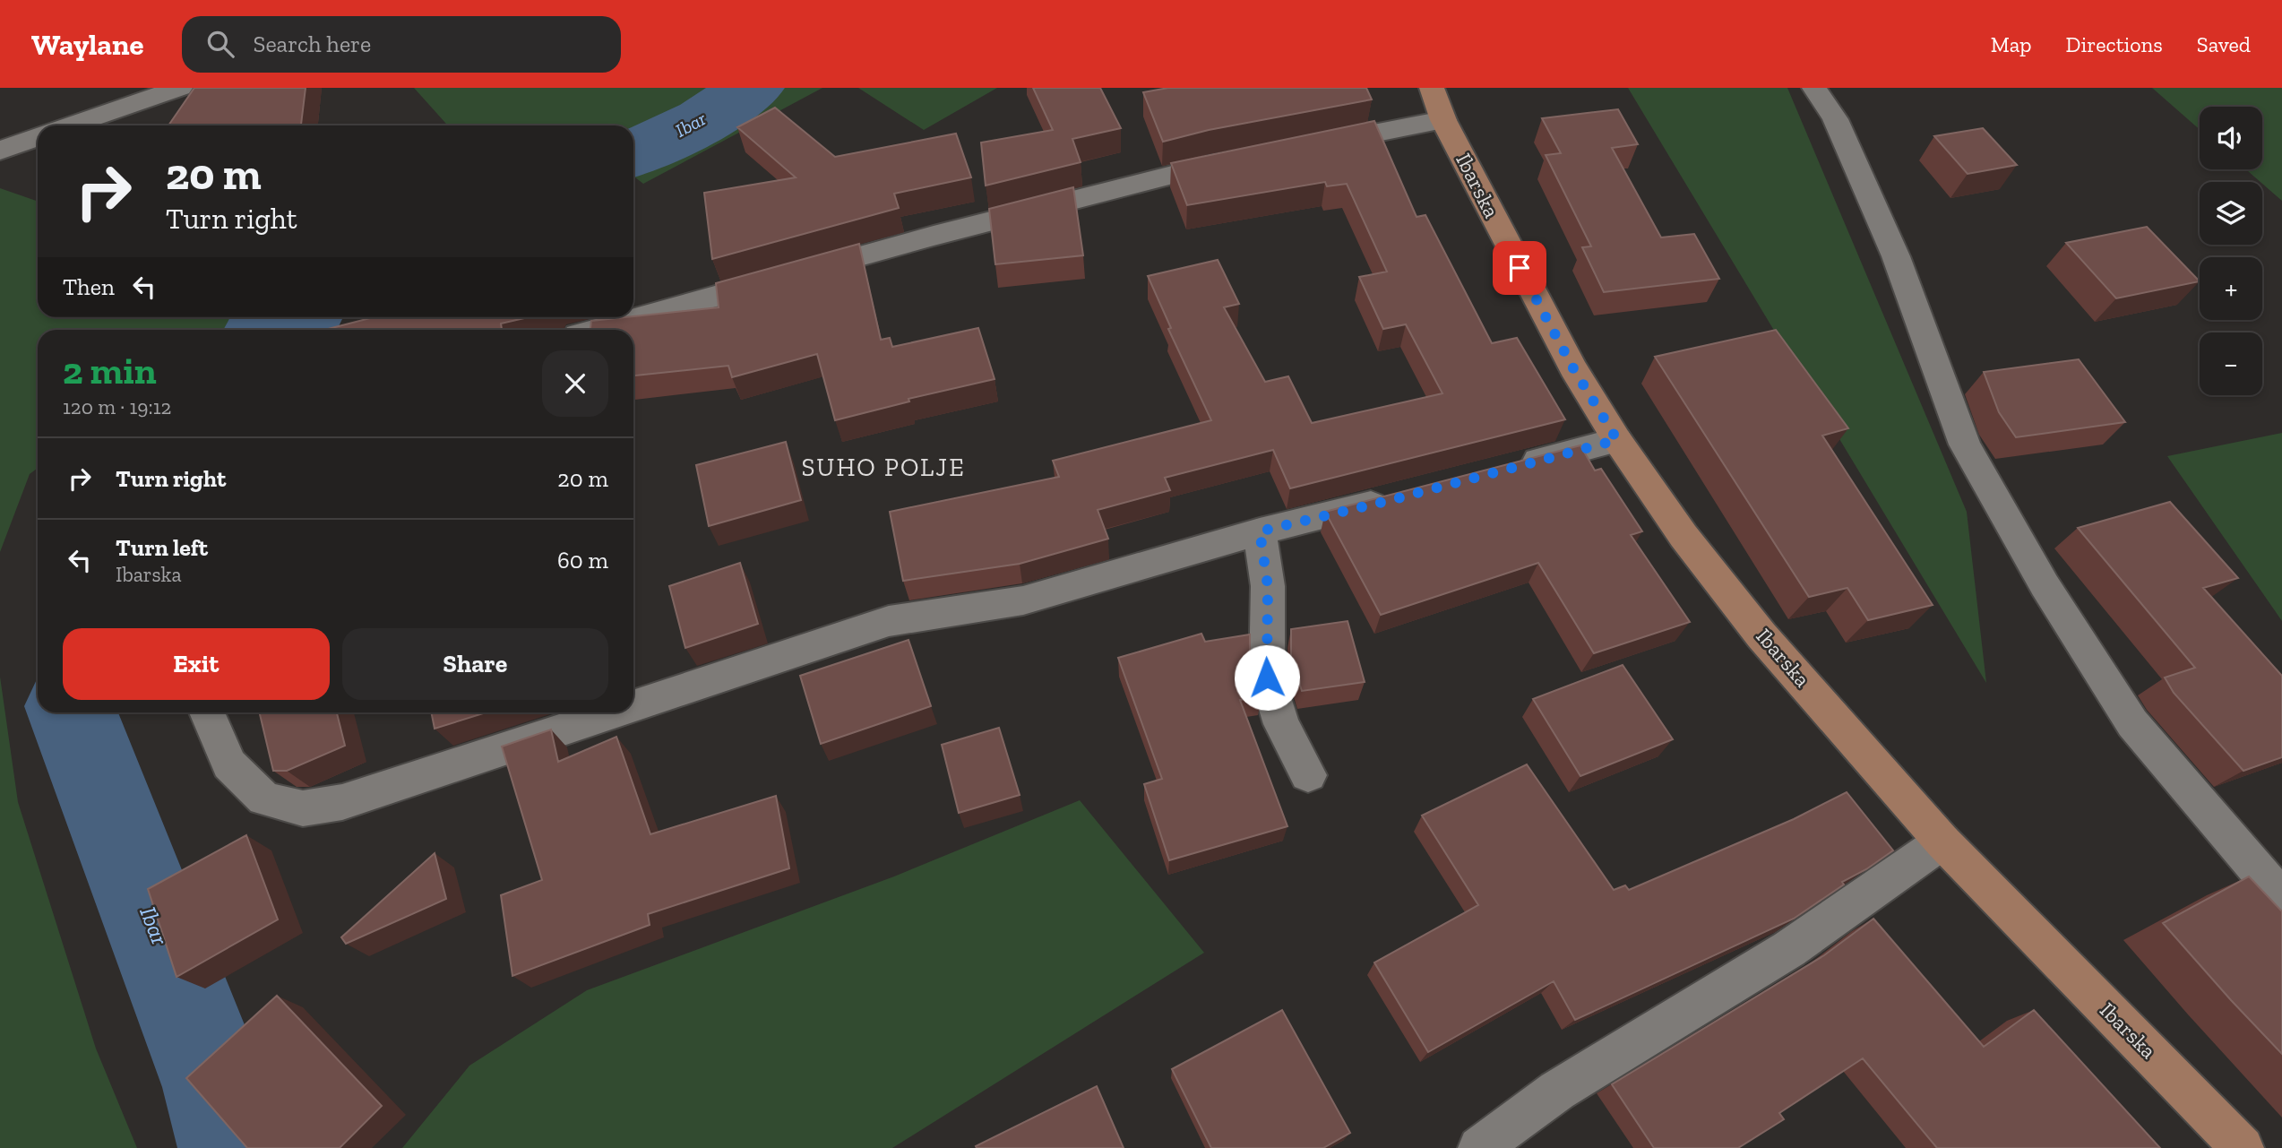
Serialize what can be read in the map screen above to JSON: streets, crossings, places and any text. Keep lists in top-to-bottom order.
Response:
{
  "streets": {
    "main road": ["Ibarska"]
  },
  "districts": ["SUHO POLJE"],
  "water": ["Ibar"],
  "page": {
    "header": "Waylane",
    "search": "Search here",
    "nav": ["Map", "Directions", "Saved"],
    "map_buttons": ["+", "−"],
    "turn": ["20 m", "Turn right"],
    "then": "Then",
    "heading": ["2 min", "120 m · 19:12"],
    "list": [
      {
        "name": "Turn right",
        "value": "20 m"
      },
      {
        "name": "Turn left",
        "note": "Ibarska",
        "value": "60 m"
      }
    ],
    "buttons": ["Exit", "Share"]
  }
}
